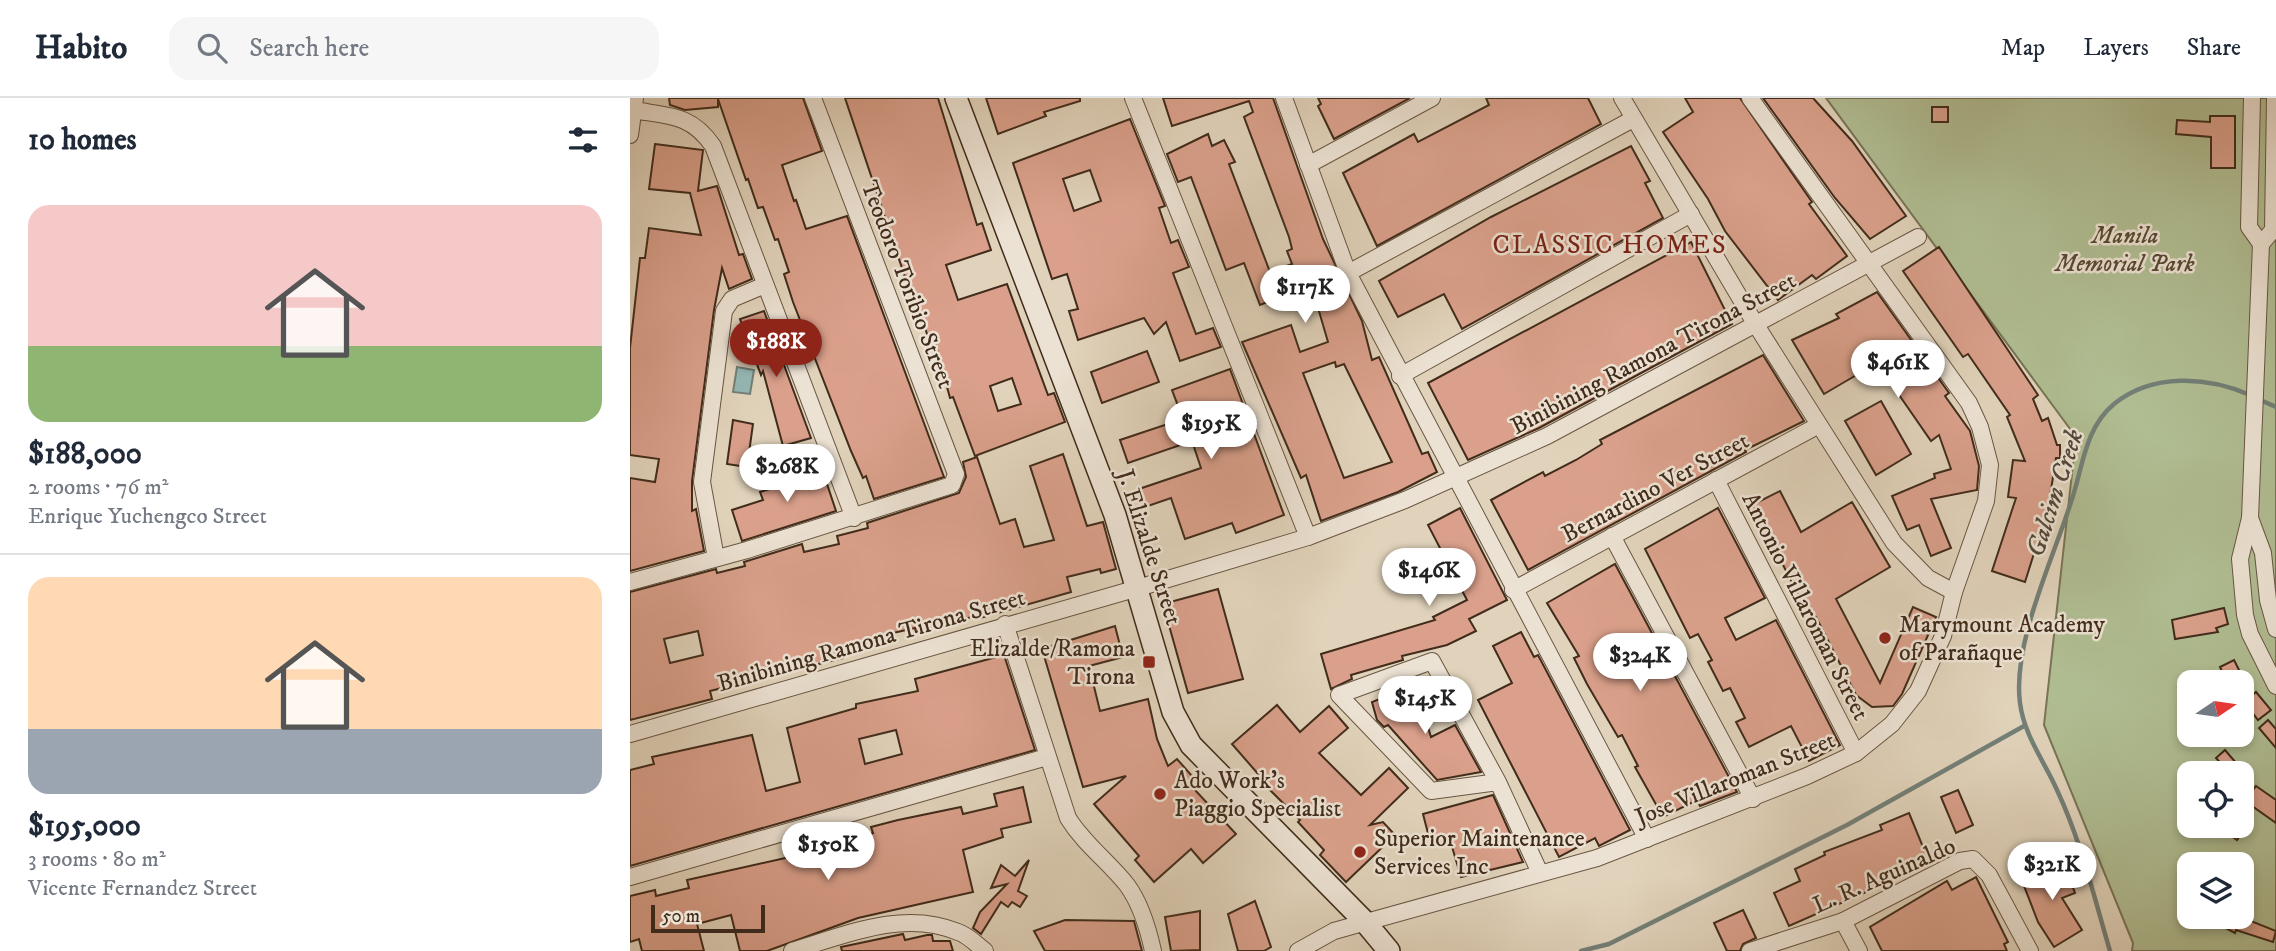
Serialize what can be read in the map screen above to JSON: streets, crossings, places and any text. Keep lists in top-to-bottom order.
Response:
{
  "streets": {
    "street": [
      "Teodoro Toribio Street",
      "Binibining Ramona Tirona Street",
      "Bernardino Ver Street",
      "J. Elizalde Street",
      "Antonio Villaroman Street",
      "Jose Villaroman Street",
      "L. R. Aguinaldo"
    ]
  },
  "crossings": [
    ["Binibining Ramona Tirona Street", "J. Elizalde Street"],
    ["Binibining Ramona Tirona Street", "Jose Villaroman Street"],
    ["Bernardino Ver Street", "Antonio Villaroman Street"],
    ["J. Elizalde Street", "Jose Villaroman Street"],
    ["Antonio Villaroman Street", "Jose Villaroman Street"]
  ],
  "districts": ["CLASSIC HOMES"],
  "water": ["Galcim Creek"],
  "parks": ["Manila Memorial Park"],
  "places": {
    "other": ["Marymount Academy of Parañaque", "Ado Work's Piaggio Specialist", "Superior Maintenance Services Inc"],
    "transit": ["Elizalde/Ramona Tirona"]
  },
  "scale_bar": "50 m",
  "north": "right",
  "page": {
    "header": "Habito",
    "search": "Search here",
    "nav": ["Map", "Layers", "Share"],
    "heading": "10 homes",
    "list": [
      {
        "name": "$188,000",
        "note": "2 rooms · 76 m² · Enrique Yuchengco Street"
      },
      {
        "name": "$195,000",
        "note": "3 rooms · 80 m² · Vicente Fernandez Street"
      }
    ],
    "price": [
      "$117K",
      "$188K",
      "$461K",
      "$195K",
      "$268K",
      "$146K",
      "$324K",
      "$145K",
      "$150K",
      "$321K"
    ],
    "scale": "50 m"
  }
}
